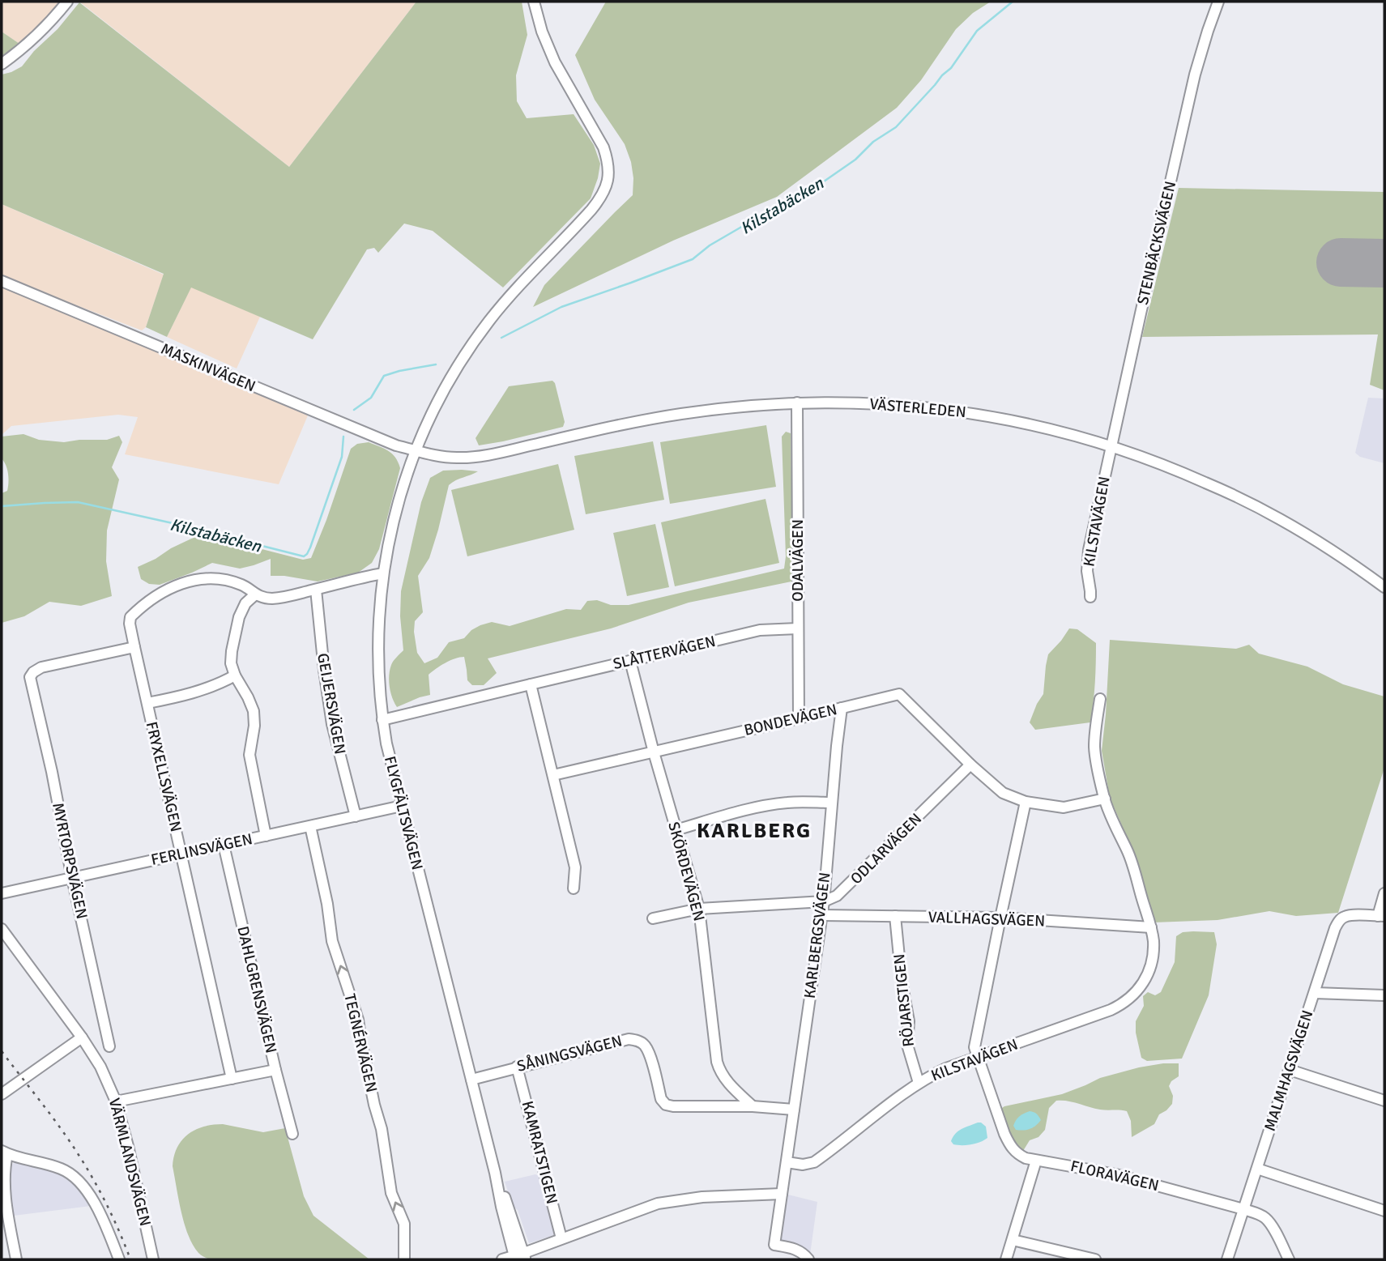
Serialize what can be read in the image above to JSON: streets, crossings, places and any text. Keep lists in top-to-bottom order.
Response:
{
  "streets": {
    "street": [
      "STENBÄCKSVÄGEN",
      "MASKINVÄGEN",
      "VÄSTERLEDEN",
      "KILSTAVÄGEN",
      "ODALVÄGEN",
      "SLÅTTERVÄGEN",
      "GEIJERSVÄGEN",
      "BONDEVÄGEN",
      "FRYXELLSVÄGEN",
      "FLYGFÄLTSVÄGEN",
      "ODLARVÄGEN",
      "FERLINSVÄGEN",
      "MYRTORPSVÄGEN",
      "SKÖRDEVÄGEN",
      "VALLHAGSVÄGEN",
      "KARLBERGSVÄGEN",
      "DAHLGRENSVÄGEN",
      "RÖJARSTIGEN",
      "TEGNÉRVÄGEN",
      "SÅNINGSVÄGEN",
      "MALMHAGSVÄGEN",
      "KAMRATSTIGEN",
      "VÄRMLANDSVÄGEN",
      "FLORAVÄGEN"
    ]
  },
  "crossings": [
    ["STENBÄCKSVÄGEN", "VÄSTERLEDEN"],
    ["STENBÄCKSVÄGEN", "KILSTAVÄGEN"],
    ["MASKINVÄGEN", "VÄSTERLEDEN"],
    ["MASKINVÄGEN", "FLYGFÄLTSVÄGEN"],
    ["VÄSTERLEDEN", "KILSTAVÄGEN"],
    ["VÄSTERLEDEN", "ODALVÄGEN"],
    ["VÄSTERLEDEN", "FLYGFÄLTSVÄGEN"],
    ["KILSTAVÄGEN", "BONDEVÄGEN"],
    ["KILSTAVÄGEN", "VALLHAGSVÄGEN"],
    ["KILSTAVÄGEN", "KARLBERGSVÄGEN"],
    ["KILSTAVÄGEN", "RÖJARSTIGEN"],
    ["KILSTAVÄGEN", "FLORAVÄGEN"],
    ["ODALVÄGEN", "SLÅTTERVÄGEN"],
    ["ODALVÄGEN", "BONDEVÄGEN"],
    ["SLÅTTERVÄGEN", "FLYGFÄLTSVÄGEN"],
    ["SLÅTTERVÄGEN", "SKÖRDEVÄGEN"],
    ["GEIJERSVÄGEN", "FERLINSVÄGEN"],
    ["BONDEVÄGEN", "ODLARVÄGEN"],
    ["BONDEVÄGEN", "SKÖRDEVÄGEN"],
    ["BONDEVÄGEN", "KARLBERGSVÄGEN"],
    ["BONDEVÄGEN", "FLORAVÄGEN"],
    ["FRYXELLSVÄGEN", "FERLINSVÄGEN"],
    ["FRYXELLSVÄGEN", "MYRTORPSVÄGEN"],
    ["FLYGFÄLTSVÄGEN", "FERLINSVÄGEN"],
    ["FLYGFÄLTSVÄGEN", "SÅNINGSVÄGEN"],
    ["ODLARVÄGEN", "SKÖRDEVÄGEN"],
    ["ODLARVÄGEN", "KARLBERGSVÄGEN"],
    ["FERLINSVÄGEN", "MYRTORPSVÄGEN"],
    ["FERLINSVÄGEN", "DAHLGRENSVÄGEN"],
    ["FERLINSVÄGEN", "TEGNÉRVÄGEN"],
    ["SKÖRDEVÄGEN", "SÅNINGSVÄGEN"],
    ["VALLHAGSVÄGEN", "KARLBERGSVÄGEN"],
    ["VALLHAGSVÄGEN", "RÖJARSTIGEN"],
    ["VALLHAGSVÄGEN", "FLORAVÄGEN"],
    ["KARLBERGSVÄGEN", "SÅNINGSVÄGEN"],
    ["SÅNINGSVÄGEN", "KAMRATSTIGEN"],
    ["MALMHAGSVÄGEN", "FLORAVÄGEN"]
  ],
  "one_way": ["TEGNÉRVÄGEN"],
  "districts": ["KARLBERG"],
  "water": ["Kilstabäcken"]
}
